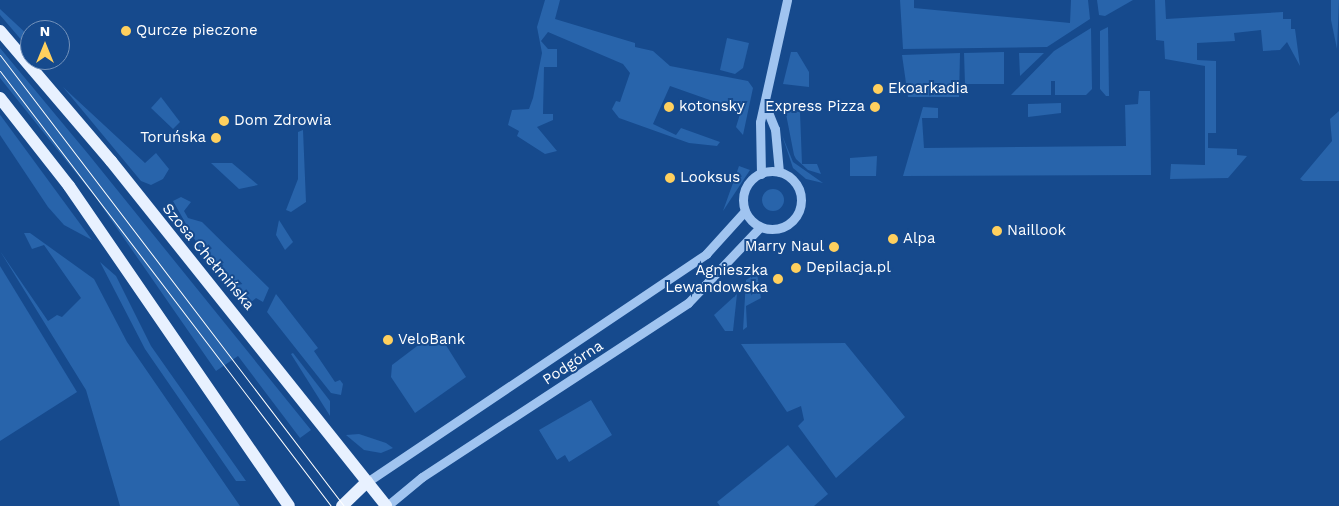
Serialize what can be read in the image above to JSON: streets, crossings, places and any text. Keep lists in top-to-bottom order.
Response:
{
  "streets": {
    "main road": ["Szosa Chełmińska"],
    "street": ["Podgórna"]
  },
  "crossings": [
    ["Szosa Chełmińska", "Podgórna"]
  ],
  "places": [
    "Qurcze pieczone",
    "Ekoarkadia",
    "kotonsky",
    "Express Pizza",
    "Dom Zdrowia",
    "Toruńska",
    "Looksus",
    "Naillook",
    "Alpa",
    "Marry Naul",
    "Depilacja.pl",
    "Agnieszka Lewandowska",
    "VeloBank"
  ],
  "north": "top"
}
